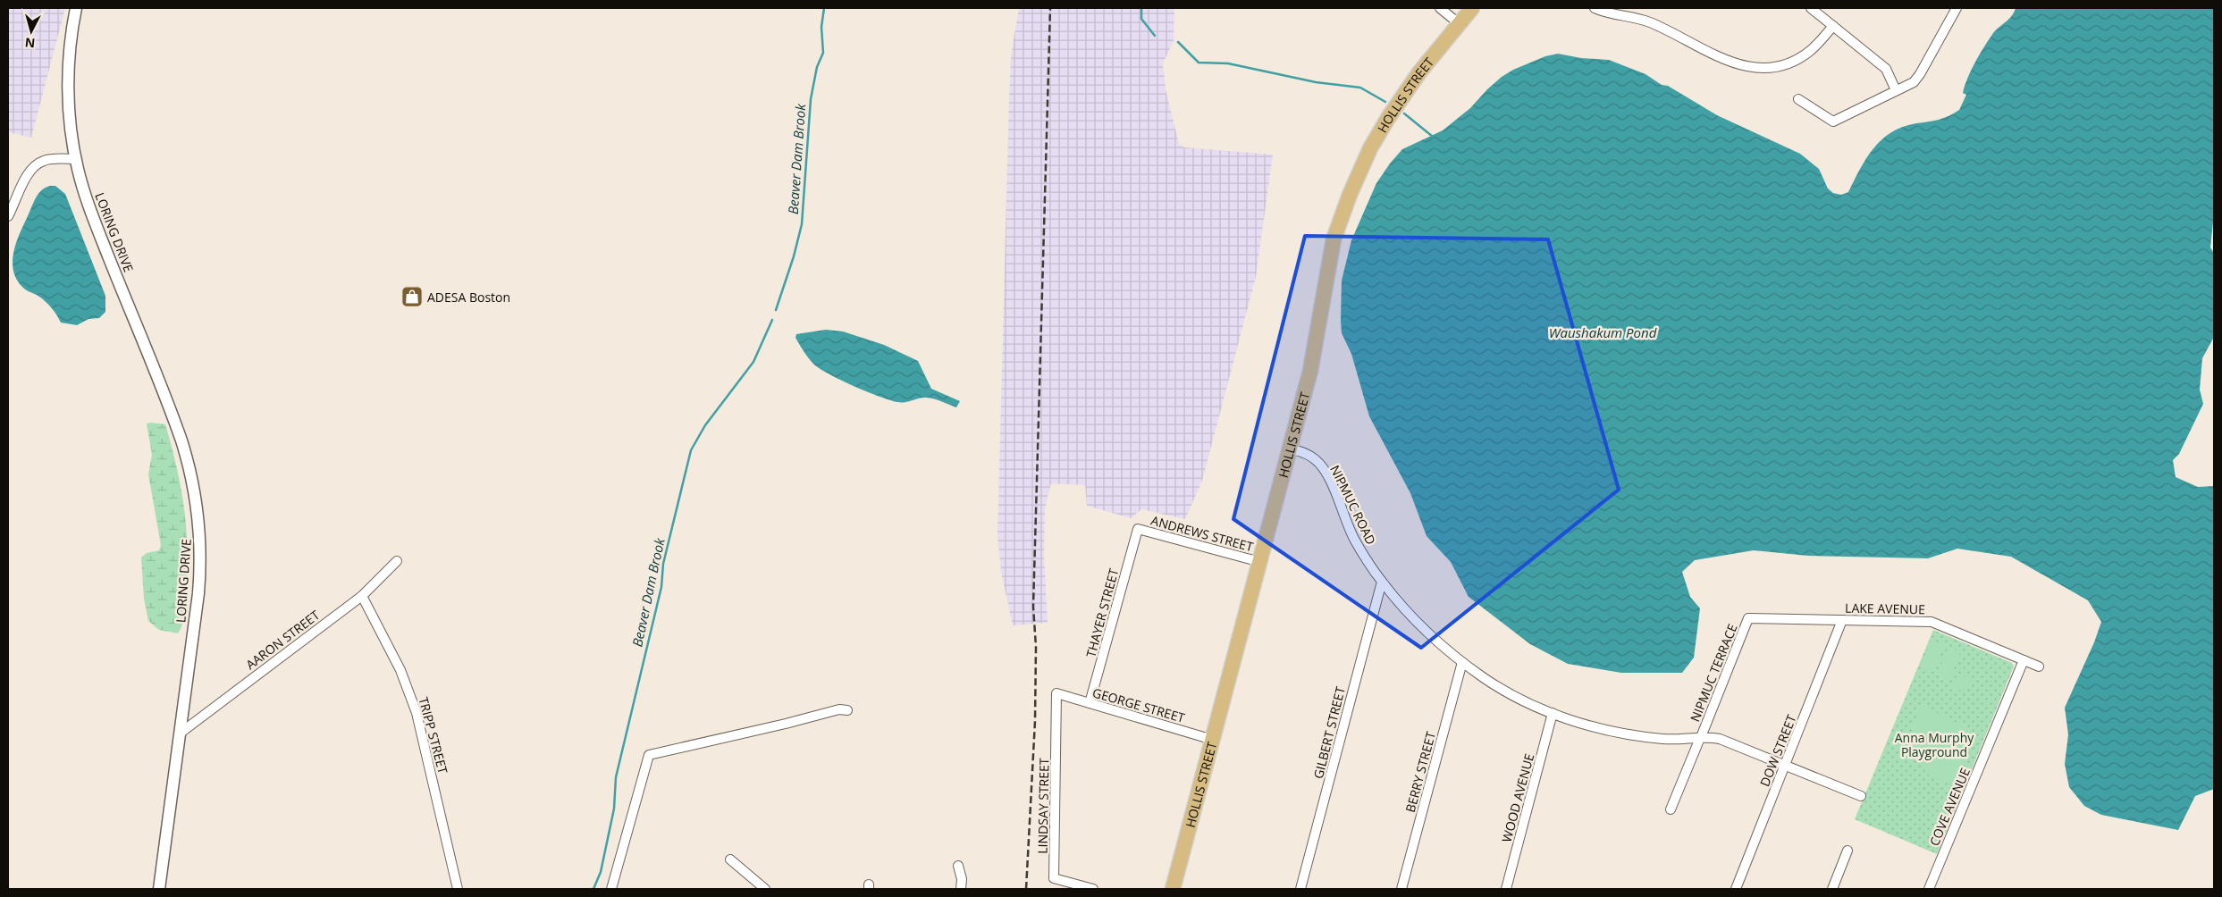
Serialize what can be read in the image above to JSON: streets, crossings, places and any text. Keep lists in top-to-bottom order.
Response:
{
  "streets": {
    "main road": ["HOLLIS STREET"],
    "street": [
      "LORING DRIVE",
      "NIPMUC ROAD",
      "ANDREWS STREET",
      "LAKE AVENUE",
      "THAYER STREET",
      "AARON STREET",
      "NIPMUC TERRACE",
      "GEORGE STREET",
      "GILBERT STREET",
      "TRIPP STREET",
      "DOW STREET",
      "BERRY STREET",
      "WOOD AVENUE",
      "LINDSAY STREET",
      "COVE AVENUE"
    ]
  },
  "crossings": [
    ["HOLLIS STREET", "NIPMUC ROAD"],
    ["HOLLIS STREET", "ANDREWS STREET"],
    ["HOLLIS STREET", "GEORGE STREET"],
    ["LORING DRIVE", "AARON STREET"],
    ["NIPMUC ROAD", "NIPMUC TERRACE"],
    ["NIPMUC ROAD", "GILBERT STREET"],
    ["NIPMUC ROAD", "DOW STREET"],
    ["NIPMUC ROAD", "BERRY STREET"],
    ["NIPMUC ROAD", "WOOD AVENUE"],
    ["ANDREWS STREET", "THAYER STREET"],
    ["LAKE AVENUE", "NIPMUC TERRACE"],
    ["LAKE AVENUE", "DOW STREET"],
    ["LAKE AVENUE", "COVE AVENUE"],
    ["THAYER STREET", "GEORGE STREET"],
    ["AARON STREET", "TRIPP STREET"],
    ["GEORGE STREET", "LINDSAY STREET"]
  ],
  "water": ["Beaver Dam Brook", "Waushakum Pond"],
  "parks": ["Anna Murphy Playground"],
  "places": {
    "shop": ["ADESA Boston"]
  },
  "north": "bottom"
}
